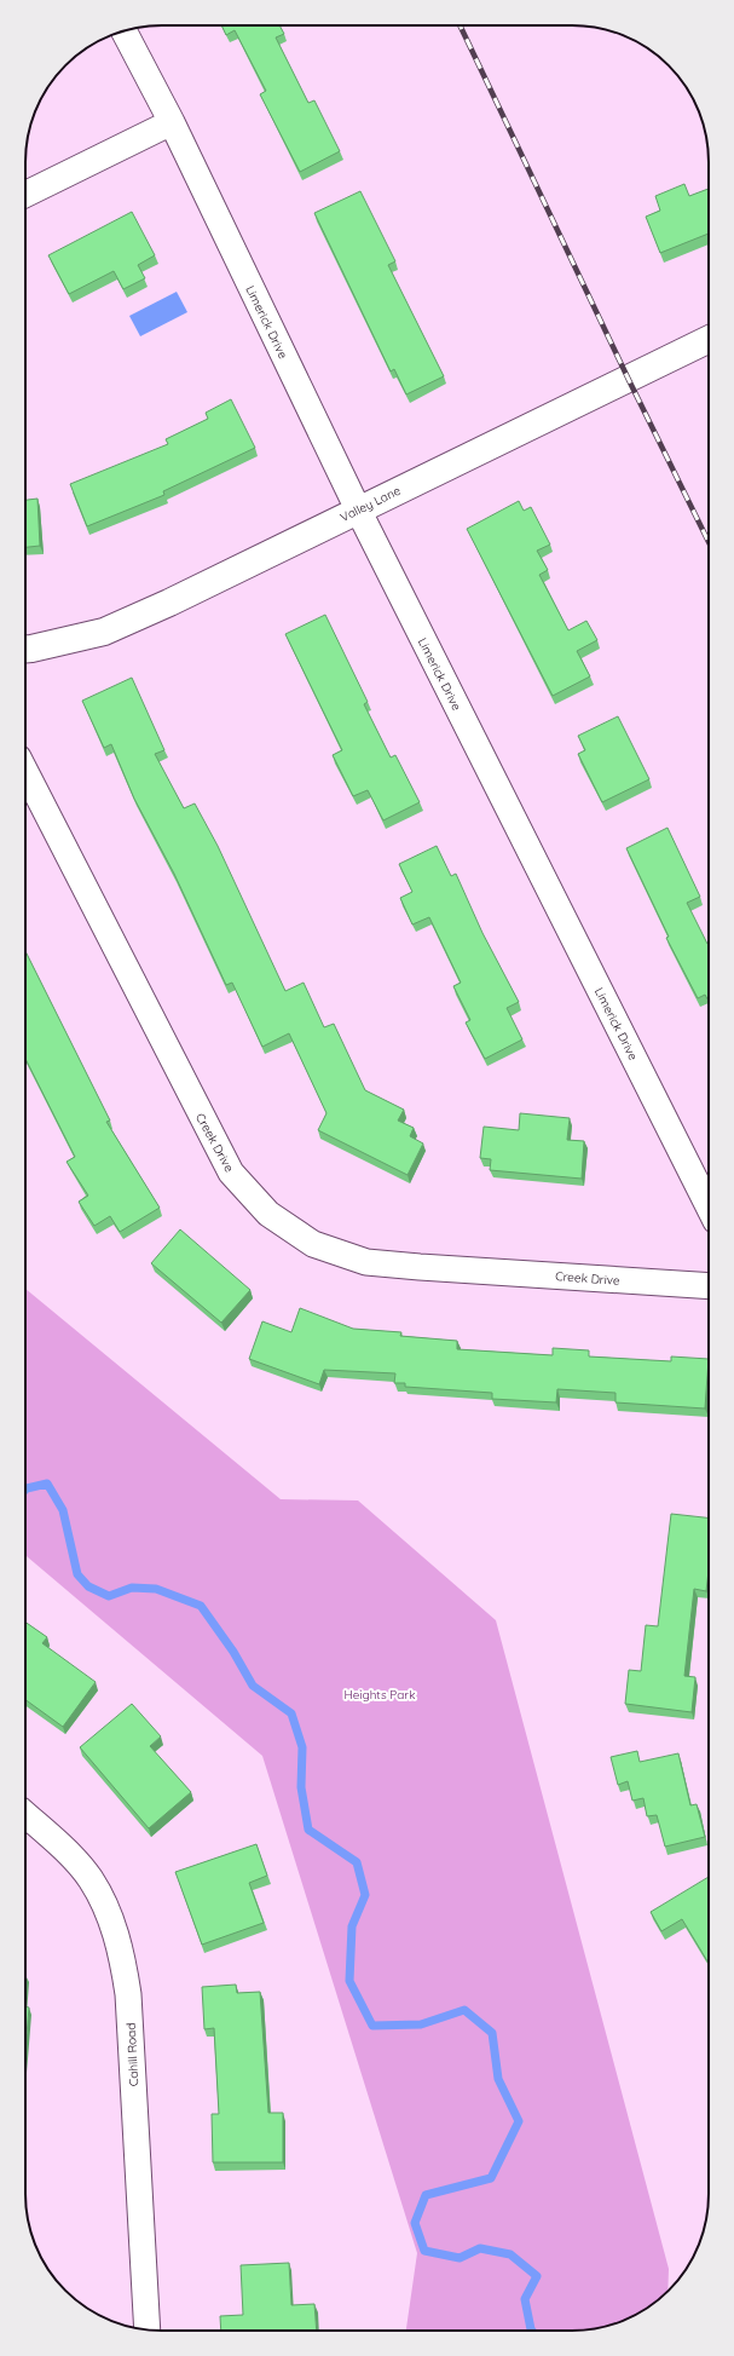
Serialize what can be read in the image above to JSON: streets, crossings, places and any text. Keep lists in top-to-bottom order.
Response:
{
  "streets": {
    "street": [
      "Limerick Drive",
      "Valley Lane",
      "Creek Drive",
      "Cahill Road"
    ]
  },
  "crossings": [
    ["Limerick Drive", "Valley Lane"]
  ],
  "parks": ["Heights Park"]
}
